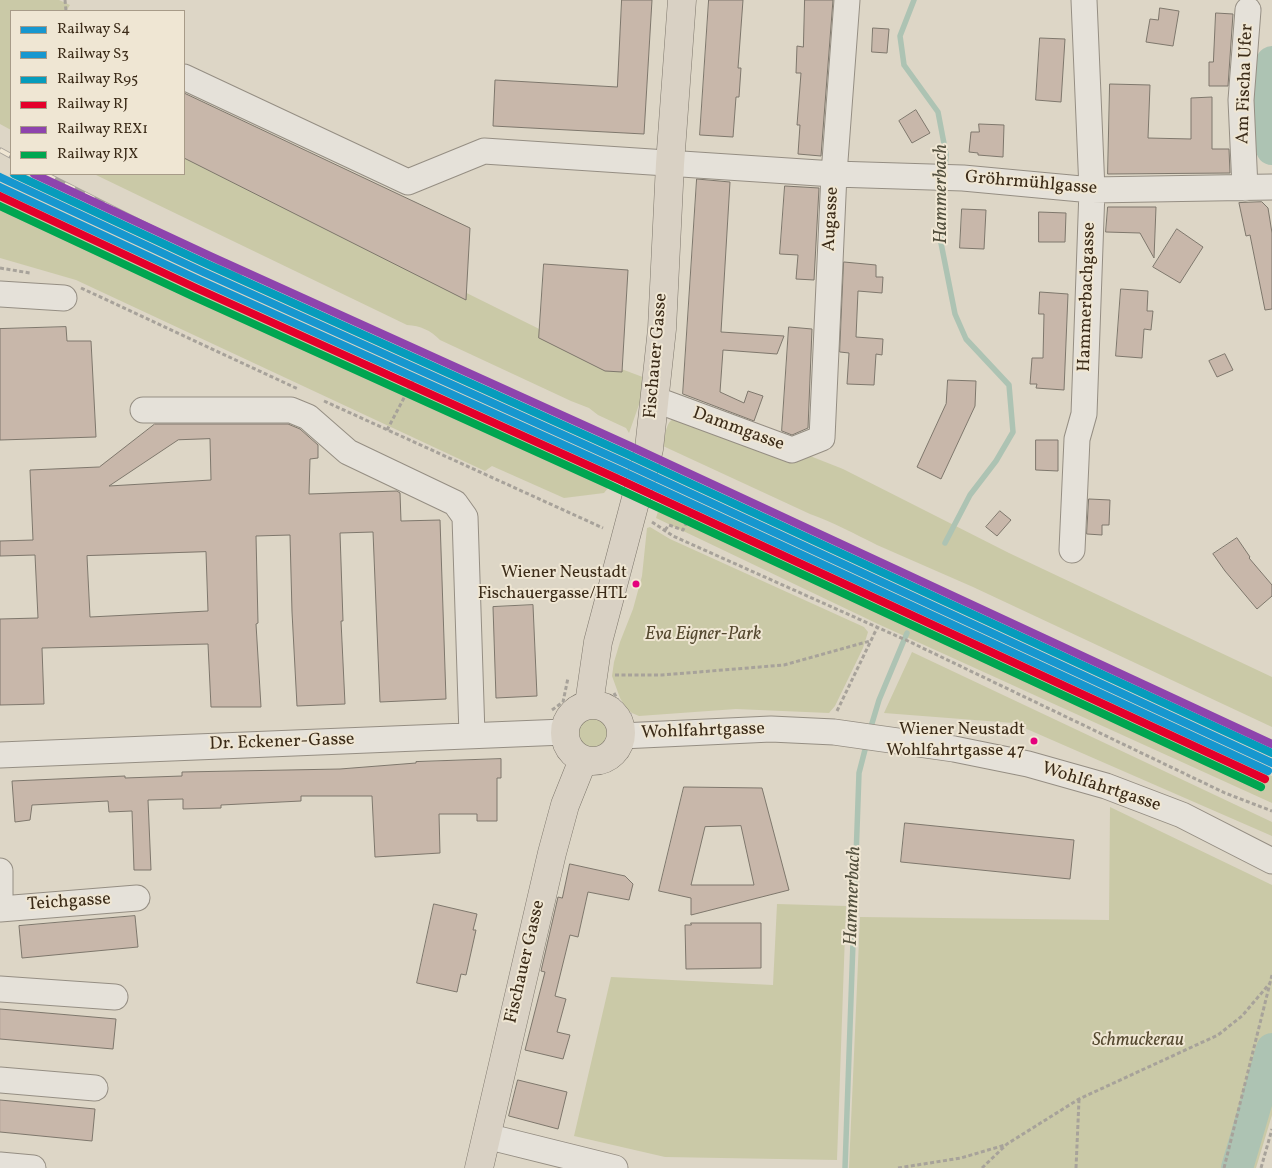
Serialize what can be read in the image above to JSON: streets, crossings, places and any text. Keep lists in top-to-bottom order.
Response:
{
  "streets": {
    "main road": ["Fischauer Gasse"],
    "street": [
      "Am Fischa Ufer",
      "Gröhrmühlgasse",
      "Augasse",
      "Hammerbachgasse",
      "Dammgasse",
      "Wohlfahrtgasse",
      "Dr. Eckener-Gasse",
      "Teichgasse"
    ]
  },
  "crossings": [
    ["Am Fischa Ufer", "Gröhrmühlgasse"],
    ["Gröhrmühlgasse", "Augasse"],
    ["Gröhrmühlgasse", "Hammerbachgasse"],
    ["Gröhrmühlgasse", "Fischauer Gasse"],
    ["Augasse", "Dammgasse"],
    ["Fischauer Gasse", "Dammgasse"],
    ["Fischauer Gasse", "Wohlfahrtgasse"],
    ["Fischauer Gasse", "Dr. Eckener-Gasse"],
    ["Wohlfahrtgasse", "Dr. Eckener-Gasse"]
  ],
  "water": ["Hammerbach"],
  "parks": ["Eva Eigner-Park", "Schmuckerau"],
  "places": ["Wiener Neustadt Fischauergasse/HTL", "Wiener Neustadt Wohlfahrtgasse 47"],
  "lines": [
    "rail line R95",
    "rail line REX1",
    "rail line S4",
    "rail line S3",
    "rail line RJ",
    "rail line RJX"
  ],
  "legend": [
    "Railway S4",
    "Railway S3",
    "Railway R95",
    "Railway RJ",
    "Railway REX1",
    "Railway RJX"
  ]
}
